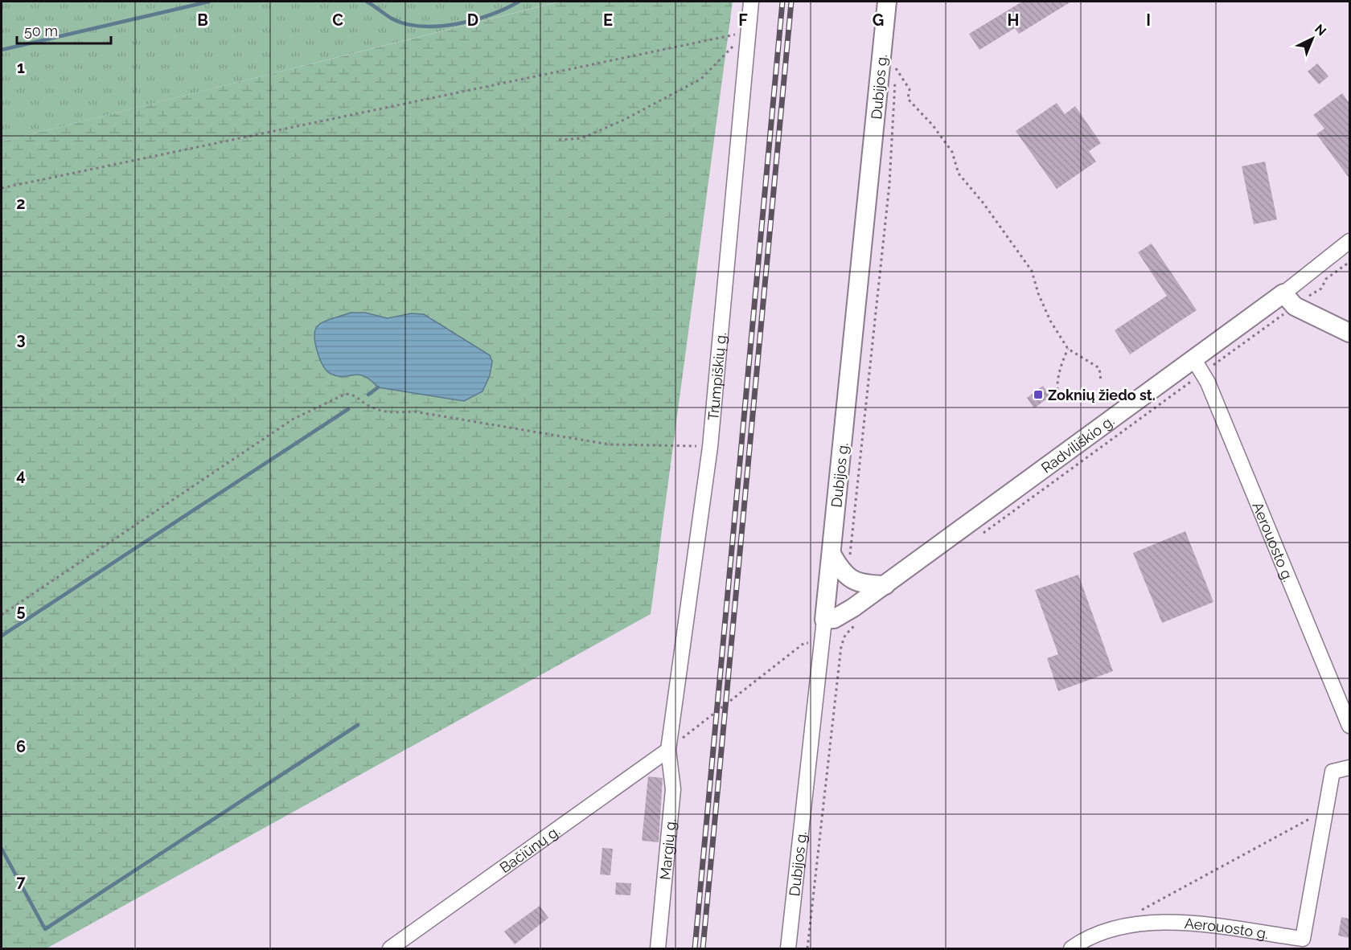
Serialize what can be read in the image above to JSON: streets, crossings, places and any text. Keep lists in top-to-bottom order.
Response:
{
  "streets": {
    "main road": ["Dubijos g.", "Radviliškio g."],
    "street": [
      "Trumpiškių g.",
      "Aerouosto g.",
      "Bačiūnų g.",
      "Margių g."
    ]
  },
  "crossings": [
    ["Dubijos g.", "Radviliškio g."],
    ["Trumpiškių g.", "Bačiūnų g."],
    ["Trumpiškių g.", "Margių g."],
    ["Radviliškio g.", "Aerouosto g."],
    ["Bačiūnų g.", "Margių g."]
  ],
  "places": {
    "transit": ["Zoknių žiedo st."]
  },
  "scale_bar": "50 m",
  "north": "top right",
  "grid": {
    "columns": [
      "B",
      "C",
      "D",
      "E",
      "F",
      "G",
      "H",
      "I"
    ],
    "rows": [
      "1",
      "2",
      "3",
      "4",
      "5",
      "6",
      "7"
    ]
  }
}
